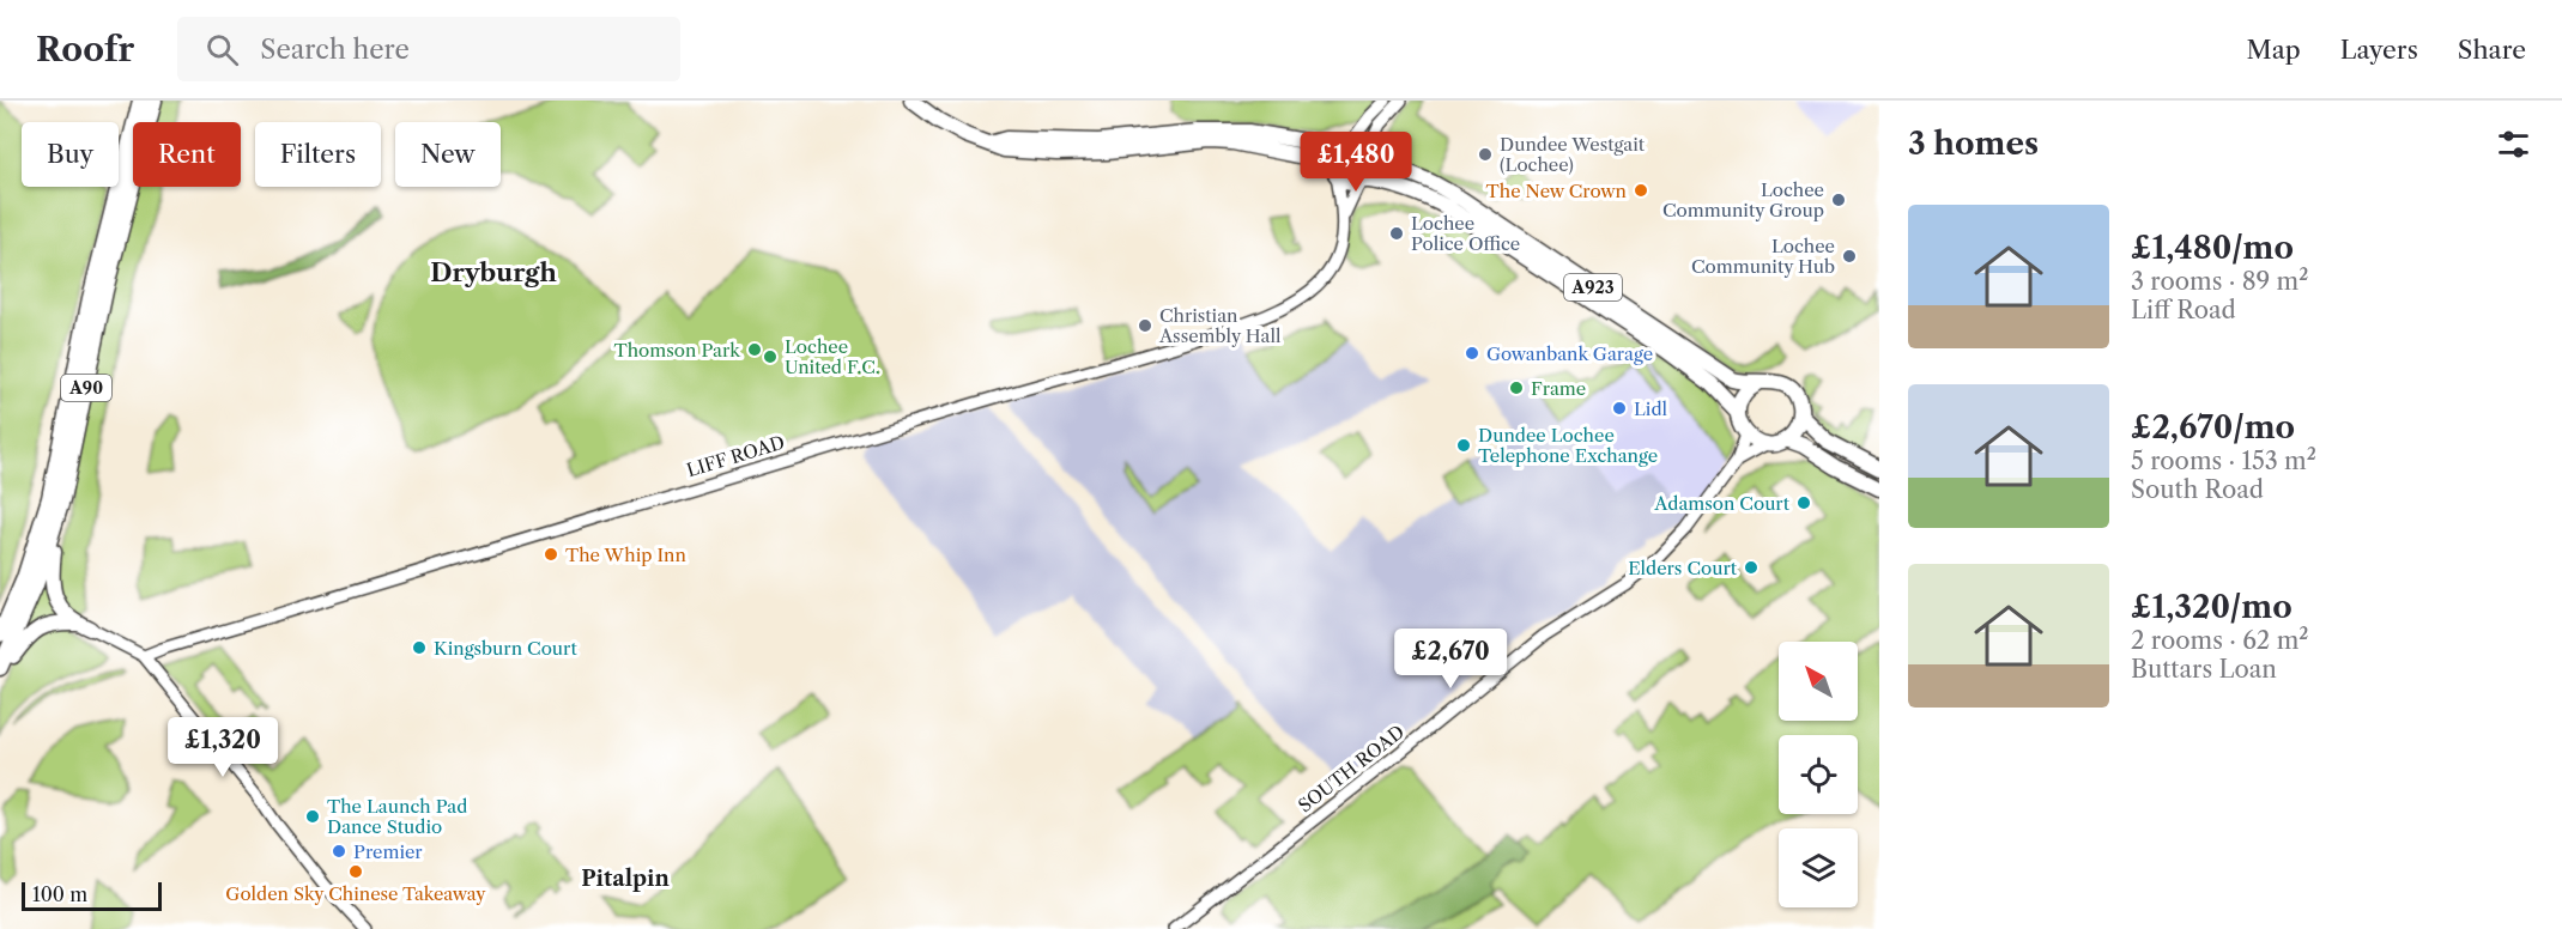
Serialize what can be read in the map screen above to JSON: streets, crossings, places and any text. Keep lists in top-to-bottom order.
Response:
{
  "streets": {
    "main road": ["A923", "A90"],
    "street": ["LIFF ROAD", "SOUTH ROAD"]
  },
  "crossings": [
    ["A923", "LIFF ROAD"],
    ["A923", "SOUTH ROAD"]
  ],
  "districts": ["Dryburgh", "Pitalpin"],
  "places": [
    "Dundee Westgait (Lochee)",
    "The New Crown",
    "Lochee Community Group",
    "Lochee Police Office",
    "Lochee Community Hub",
    "Christian Assembly Hall",
    "Thomson Park",
    "Gowanbank Garage",
    "Lochee United F.C.",
    "Frame",
    "Lidl",
    "Dundee Lochee Telephone Exchange",
    "Adamson Court",
    "The Whip Inn",
    "Elders Court",
    "Kingsburn Court",
    "The Launch Pad Dance Studio",
    "Premier",
    "Golden Sky Chinese Takeaway"
  ],
  "scale_bar": "100 m",
  "north": "top left",
  "page": {
    "header": "Roofr",
    "search": "Search here",
    "nav": ["Map", "Layers", "Share"],
    "heading": "3 homes",
    "chip": [
      "Buy",
      "Rent",
      "Filters",
      "New"
    ],
    "price": ["£1,480", "£2,670", "£1,320"],
    "list": [
      {
        "name": "£1,480/mo",
        "note": "3 rooms · 89 m² · Liff Road"
      },
      {
        "name": "£2,670/mo",
        "note": "5 rooms · 153 m² · South Road"
      },
      {
        "name": "£1,320/mo",
        "note": "2 rooms · 62 m² · Buttars Loan"
      }
    ],
    "scale": "100 m"
  }
}
